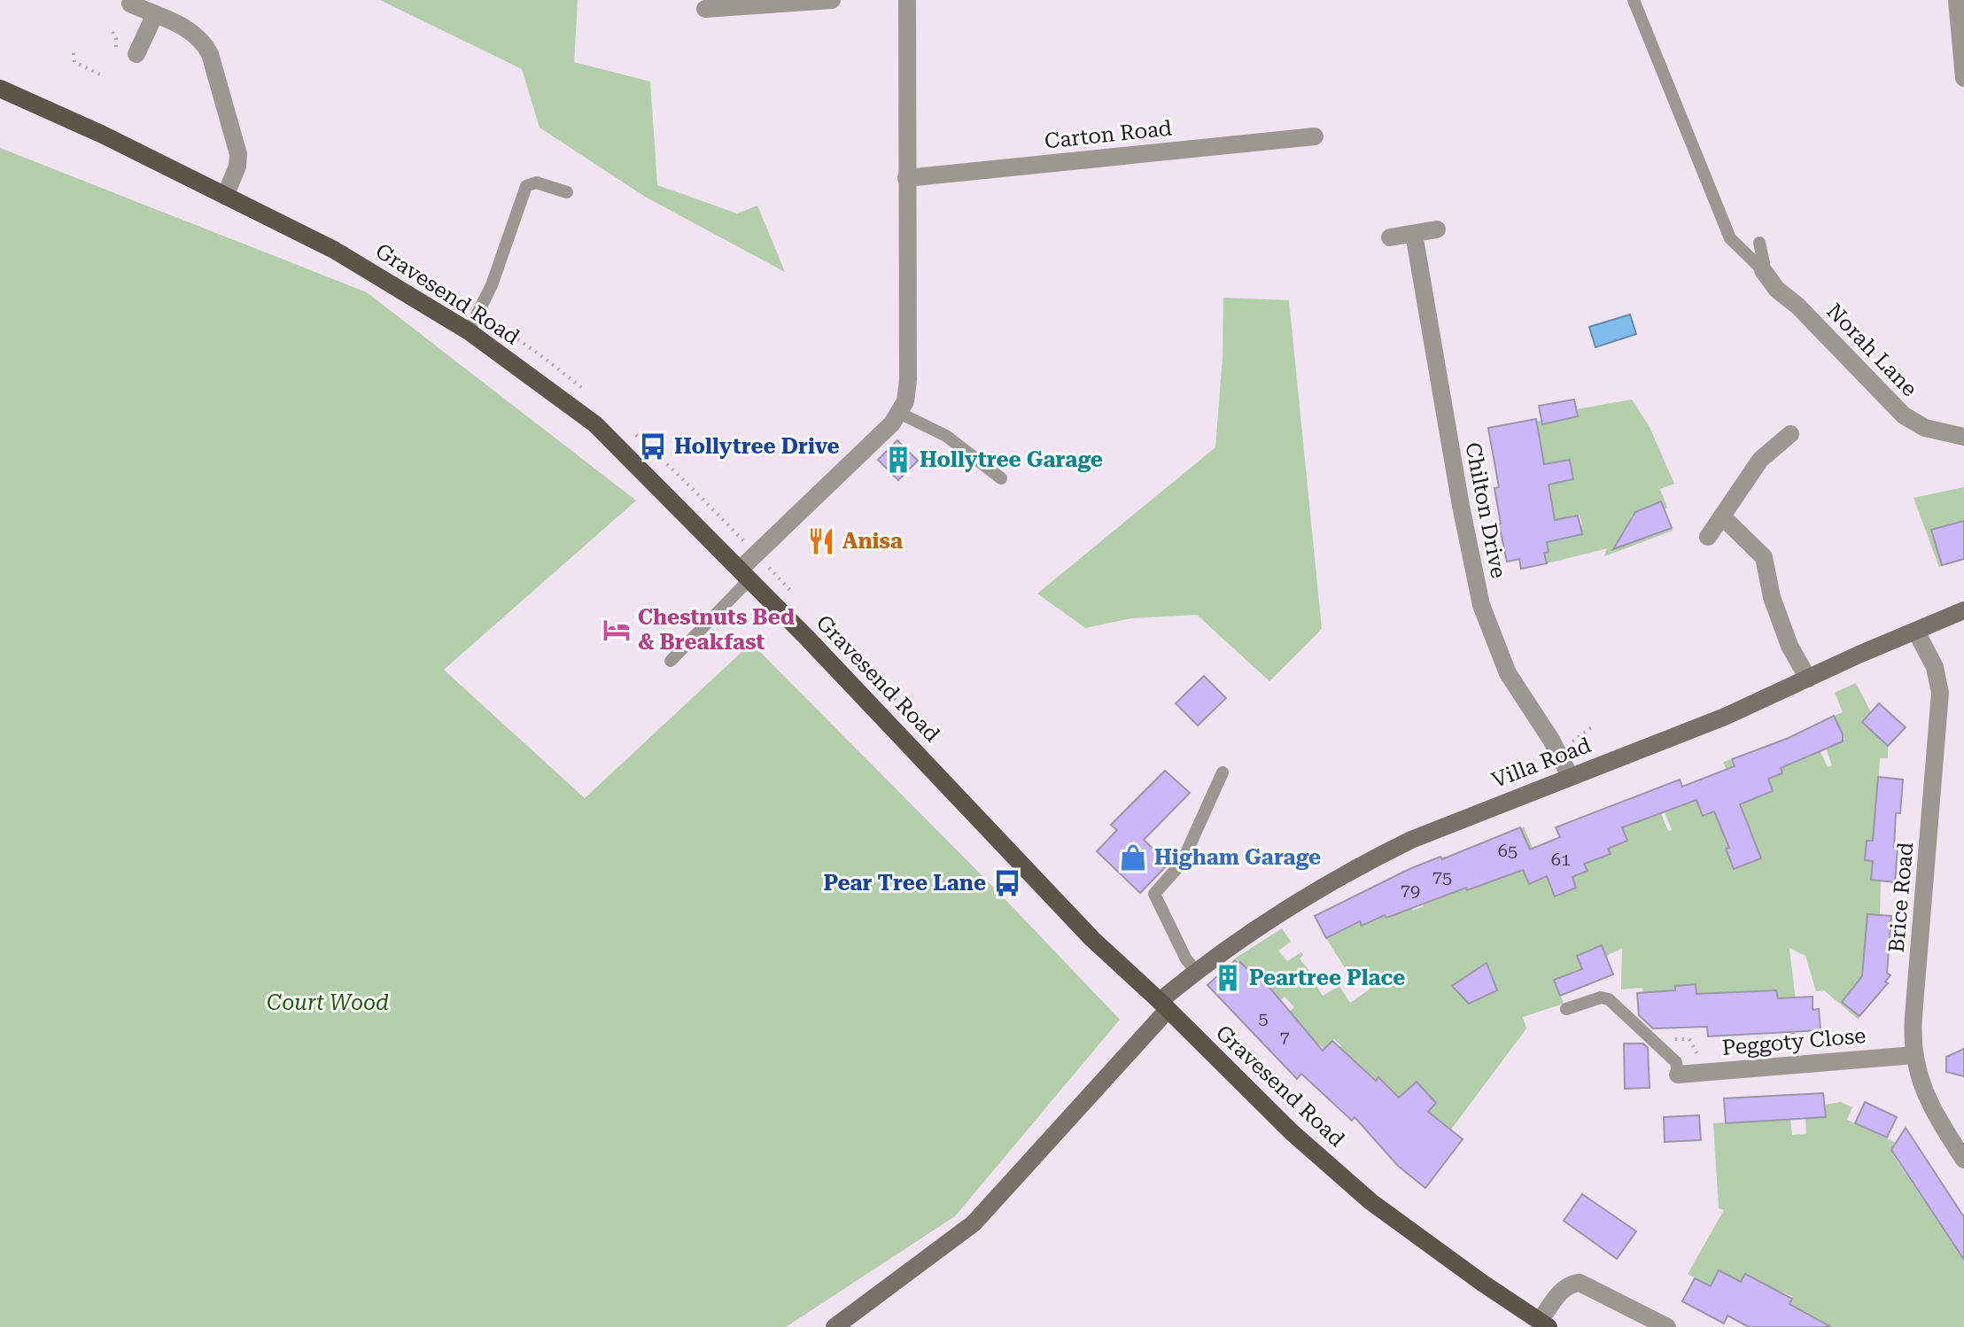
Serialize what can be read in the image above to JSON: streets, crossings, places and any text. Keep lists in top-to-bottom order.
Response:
{
  "streets": {
    "main road": ["Gravesend Road"],
    "street": [
      "Carton Road",
      "Norah Lane",
      "Chilton Drive",
      "Villa Road",
      "Brice Road",
      "Peggoty Close"
    ]
  },
  "crossings": [
    ["Gravesend Road", "Villa Road"],
    ["Chilton Drive", "Villa Road"],
    ["Villa Road", "Brice Road"],
    ["Brice Road", "Peggoty Close"]
  ],
  "parks": ["Court Wood"],
  "places": {
    "bus stop": ["Hollytree Drive", "Pear Tree Lane"],
    "building": ["Hollytree Garage", "Peartree Place"],
    "restaurant": ["Anisa"],
    "hotel": ["Chestnuts Bed & Breakfast"],
    "shop": ["Higham Garage"]
  },
  "house_numbers": [
    "65",
    "61",
    "75",
    "79",
    "5",
    "7"
  ]
}
